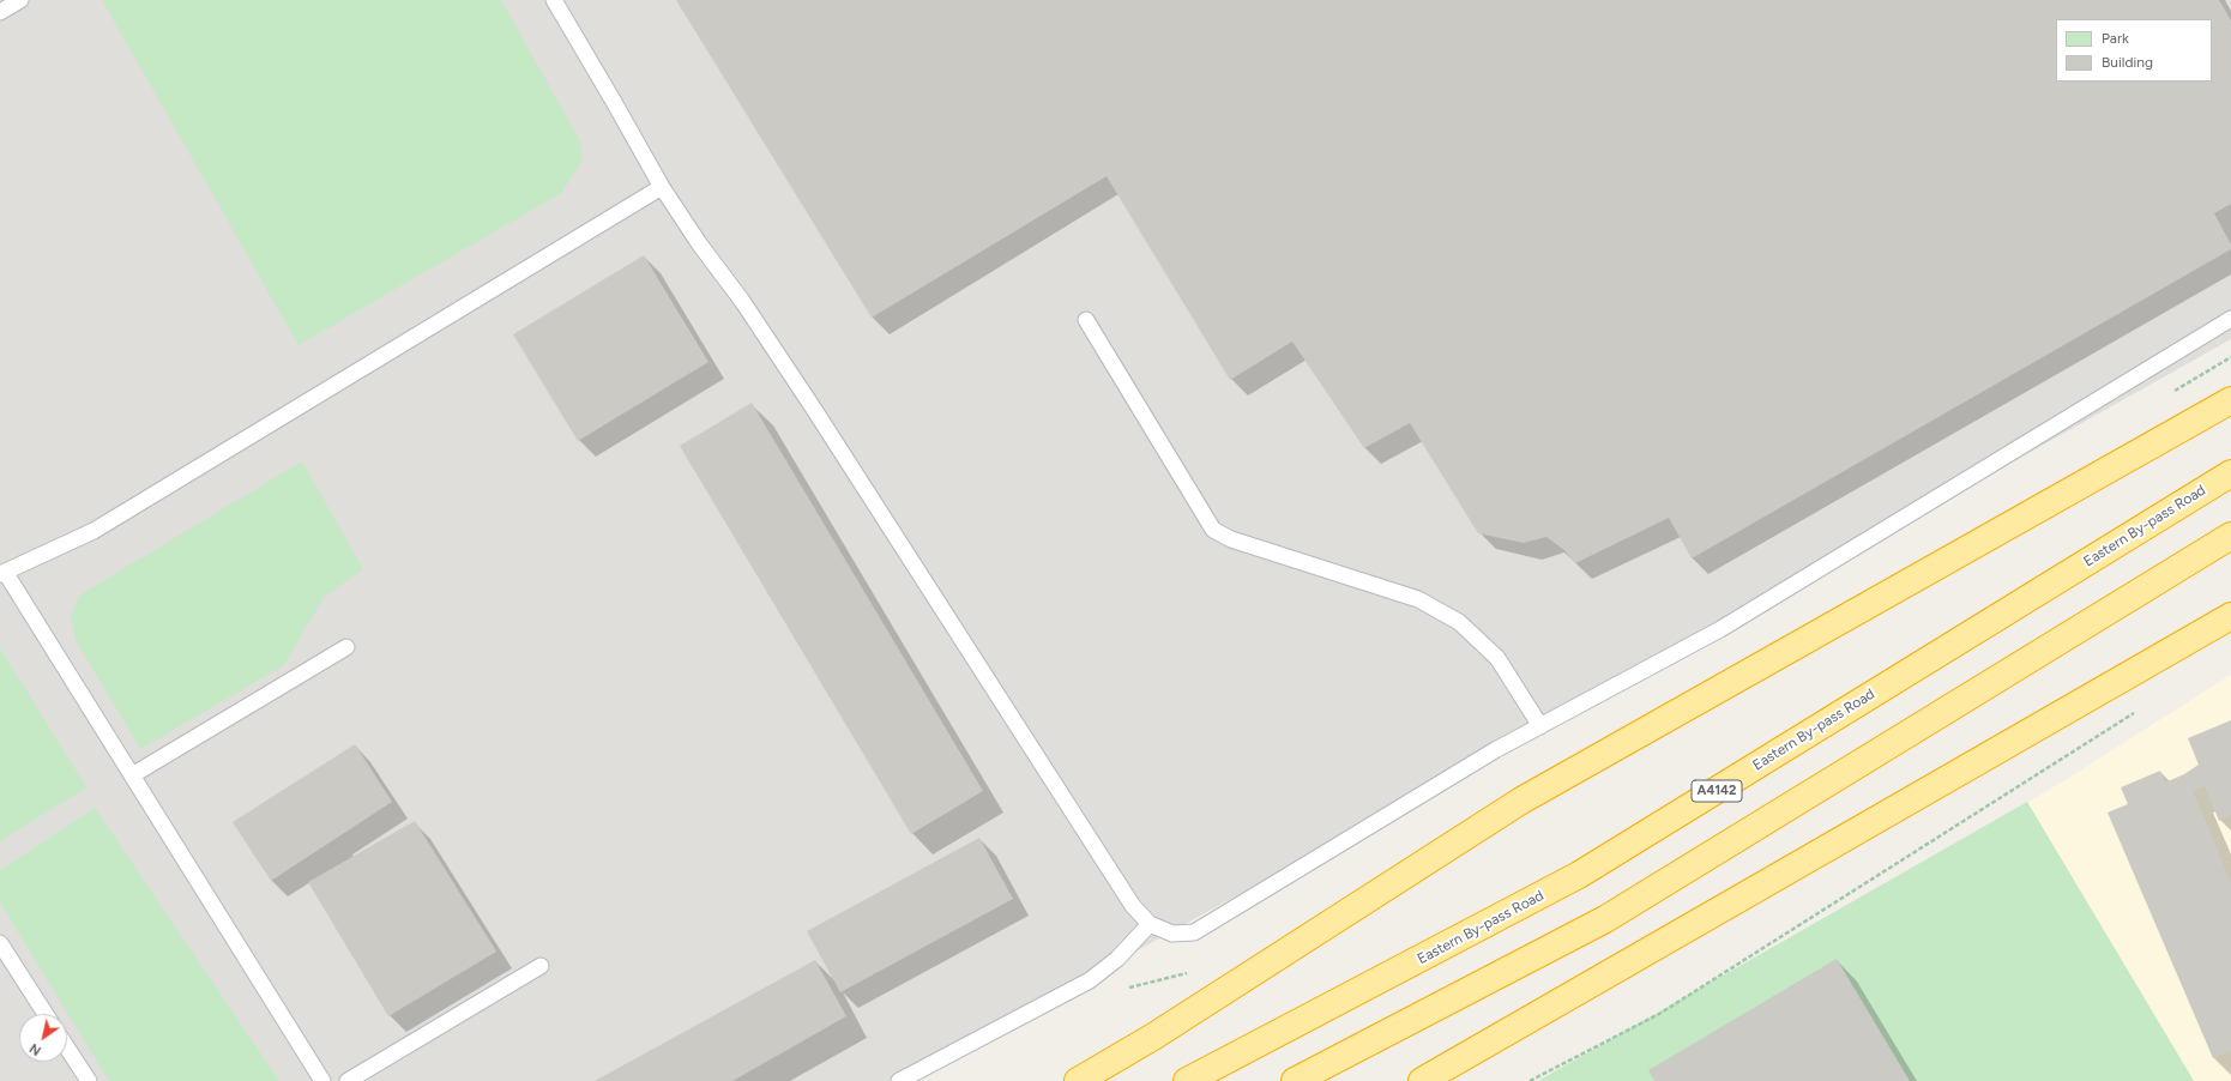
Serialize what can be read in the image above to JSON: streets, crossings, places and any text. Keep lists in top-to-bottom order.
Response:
{
  "streets": {
    "highway": ["Eastern By-pass Road", "A4142"]
  },
  "legend": ["Park", "Building"],
  "north": "bottom left"
}
